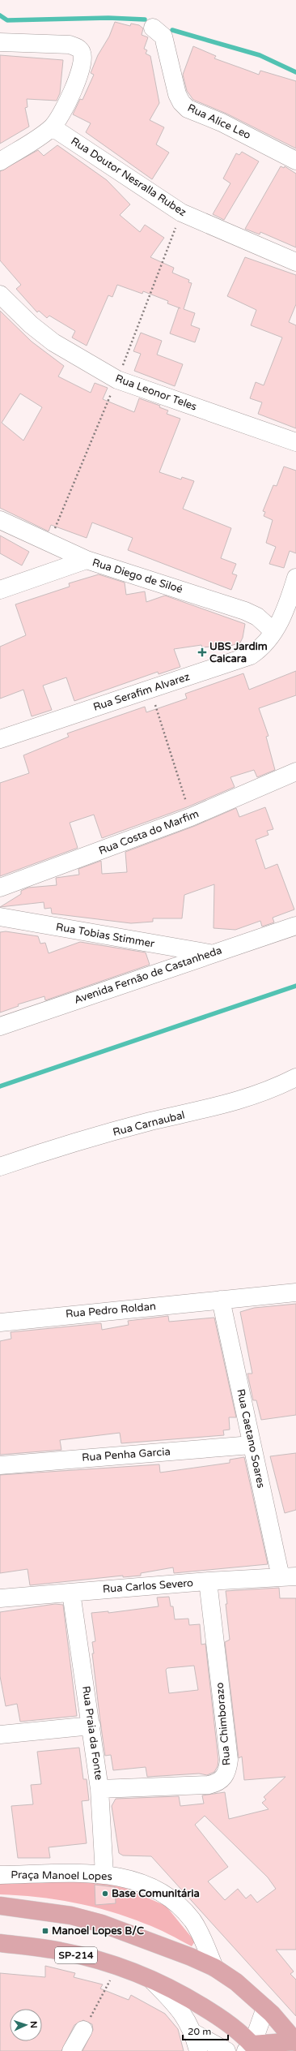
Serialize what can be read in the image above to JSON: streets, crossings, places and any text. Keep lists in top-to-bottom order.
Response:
{
  "streets": {
    "main road": ["SP-214"],
    "street": [
      "Rua Alice Leo",
      "Rua Doutor Nesralla Rubez",
      "Rua Leonor Teles",
      "Rua Diego de Siloé",
      "Rua Serafim Alvarez",
      "Rua Costa do Marfim",
      "Rua Tobias Stimmer",
      "Avenida Fernão de Castanheda",
      "Rua Carnaubal",
      "Rua Pedro Roldan",
      "Rua Caetano Soares",
      "Rua Penha Garcia",
      "Rua Carlos Severo",
      "Rua Chimborazo",
      "Rua Praia da Fonte",
      "Praça Manoel Lopes"
    ]
  },
  "crossings": [
    ["Rua Diego de Siloé", "Rua Serafim Alvarez"],
    ["Rua Tobias Stimmer", "Avenida Fernão de Castanheda"],
    ["Rua Pedro Roldan", "Rua Caetano Soares"],
    ["Rua Caetano Soares", "Rua Penha Garcia"],
    ["Rua Caetano Soares", "Rua Carlos Severo"],
    ["Rua Carlos Severo", "Rua Chimborazo"],
    ["Rua Carlos Severo", "Rua Praia da Fonte"],
    ["Rua Chimborazo", "Rua Praia da Fonte"],
    ["Rua Praia da Fonte", "Praça Manoel Lopes"]
  ],
  "places": {
    "health": ["UBS Jardim Caicara"],
    "other": ["Base Comunitária"],
    "transit": ["Manoel Lopes B/C"]
  },
  "scale_bar": "20 m",
  "north": "right"
}
